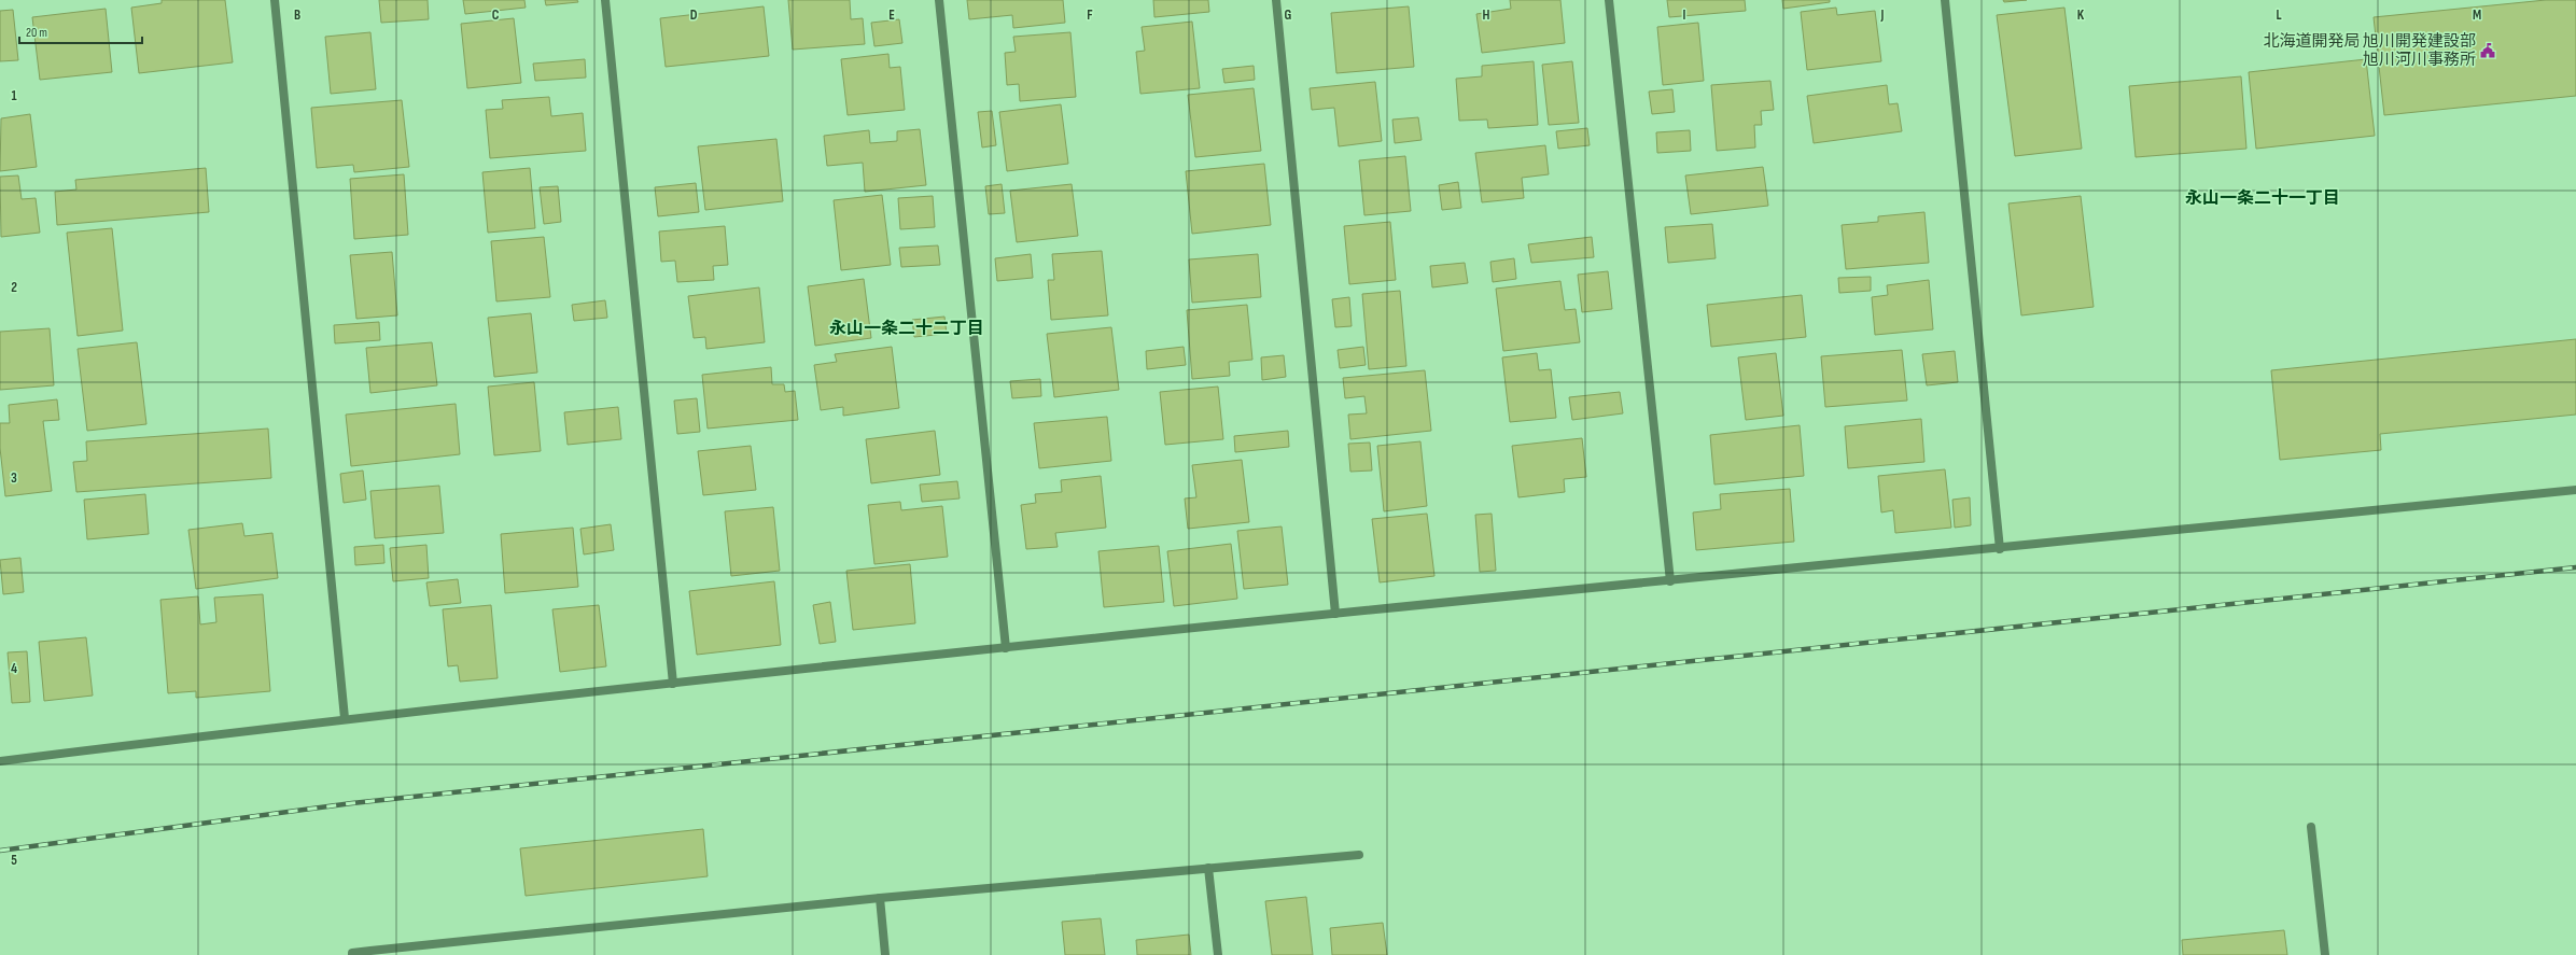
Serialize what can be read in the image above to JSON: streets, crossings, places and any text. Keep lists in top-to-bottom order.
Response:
{
  "districts": ["永山一条二十一丁目", "永山一条二十二丁目"],
  "places": {
    "public building": ["北海道開発局 旭川開発建設部 旭川河川事務所"]
  },
  "scale_bar": "20 m",
  "grid": {
    "columns": [
      "B",
      "C",
      "D",
      "E",
      "F",
      "G",
      "H",
      "I",
      "J",
      "K",
      "L",
      "M"
    ],
    "rows": [
      "1",
      "2",
      "3",
      "4",
      "5"
    ]
  }
}
